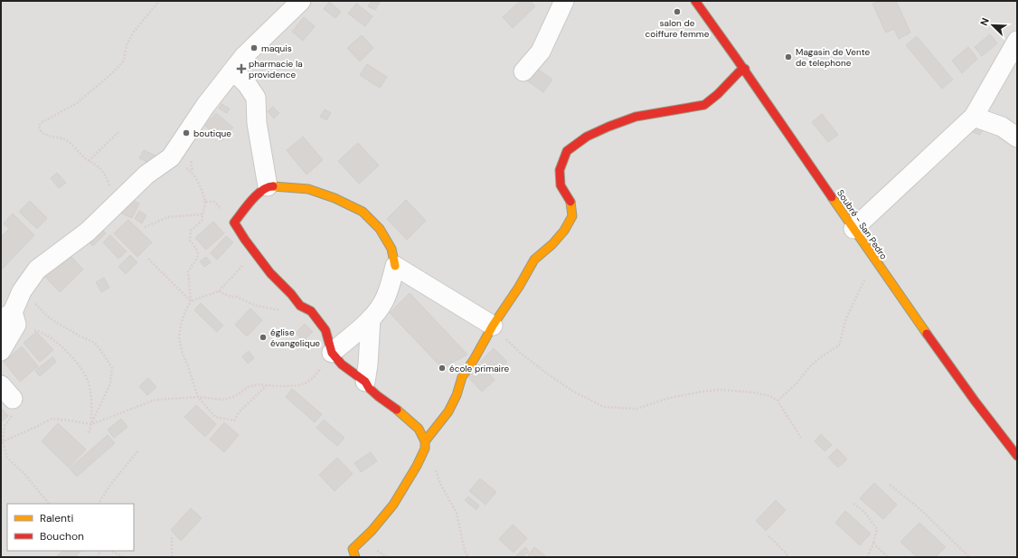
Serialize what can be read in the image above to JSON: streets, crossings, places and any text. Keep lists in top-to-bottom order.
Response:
{
  "streets": {
    "street": ["Soubré - San Pedro"]
  },
  "places": {
    "other": [
      "salon de coiffure femme",
      "maquis",
      "Magasin de Vente de telephone",
      "boutique",
      "église évangelique",
      "école primaire"
    ],
    "health": ["pharmacie la providence"]
  },
  "legend": ["Ralenti", "Bouchon"],
  "north": "top left"
}
